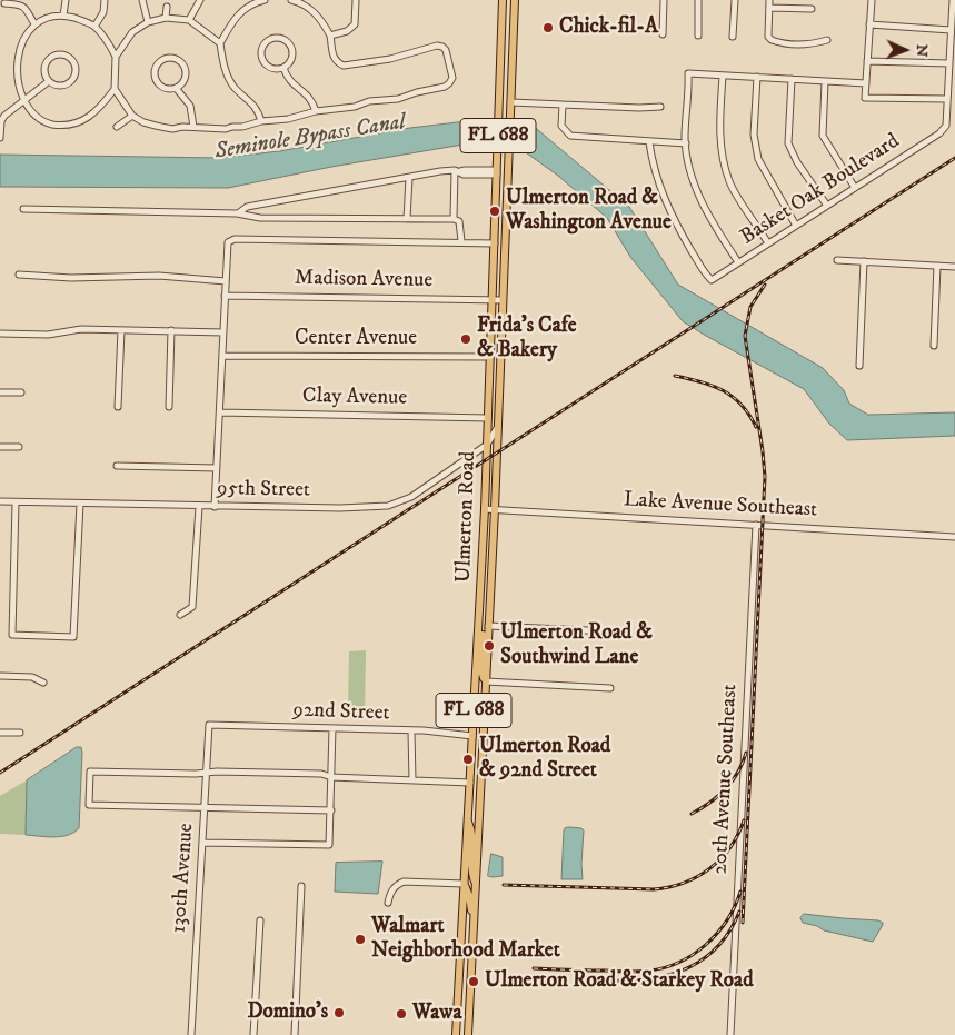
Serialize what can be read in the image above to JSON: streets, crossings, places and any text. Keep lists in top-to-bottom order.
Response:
{
  "streets": {
    "main road": ["FL 688", "Ulmerton Road"],
    "street": [
      "Basket Oak Boulevard",
      "Madison Avenue",
      "Center Avenue",
      "Clay Avenue",
      "95th Street",
      "Lake Avenue Southeast",
      "92nd Street",
      "20th Avenue Southeast",
      "130th Avenue"
    ]
  },
  "crossings": [
    ["Madison Avenue", "Ulmerton Road"],
    ["Center Avenue", "Ulmerton Road"],
    ["Clay Avenue", "Ulmerton Road"],
    ["95th Street", "Ulmerton Road"],
    ["Lake Avenue Southeast", "Ulmerton Road"],
    ["Lake Avenue Southeast", "20th Avenue Southeast"],
    ["Ulmerton Road", "92nd Street"],
    ["92nd Street", "130th Avenue"]
  ],
  "water": ["Seminole Bypass Canal"],
  "places": [
    "Chick-fil-A",
    "Ulmerton Road & Washington Avenue",
    "Frida's Cafe & Bakery",
    "Ulmerton Road & Southwind Lane",
    "Ulmerton Road & 92nd Street",
    "Walmart Neighborhood Market",
    "Ulmerton Road & Starkey Road",
    "Domino's",
    "Wawa"
  ],
  "north": "right"
}
